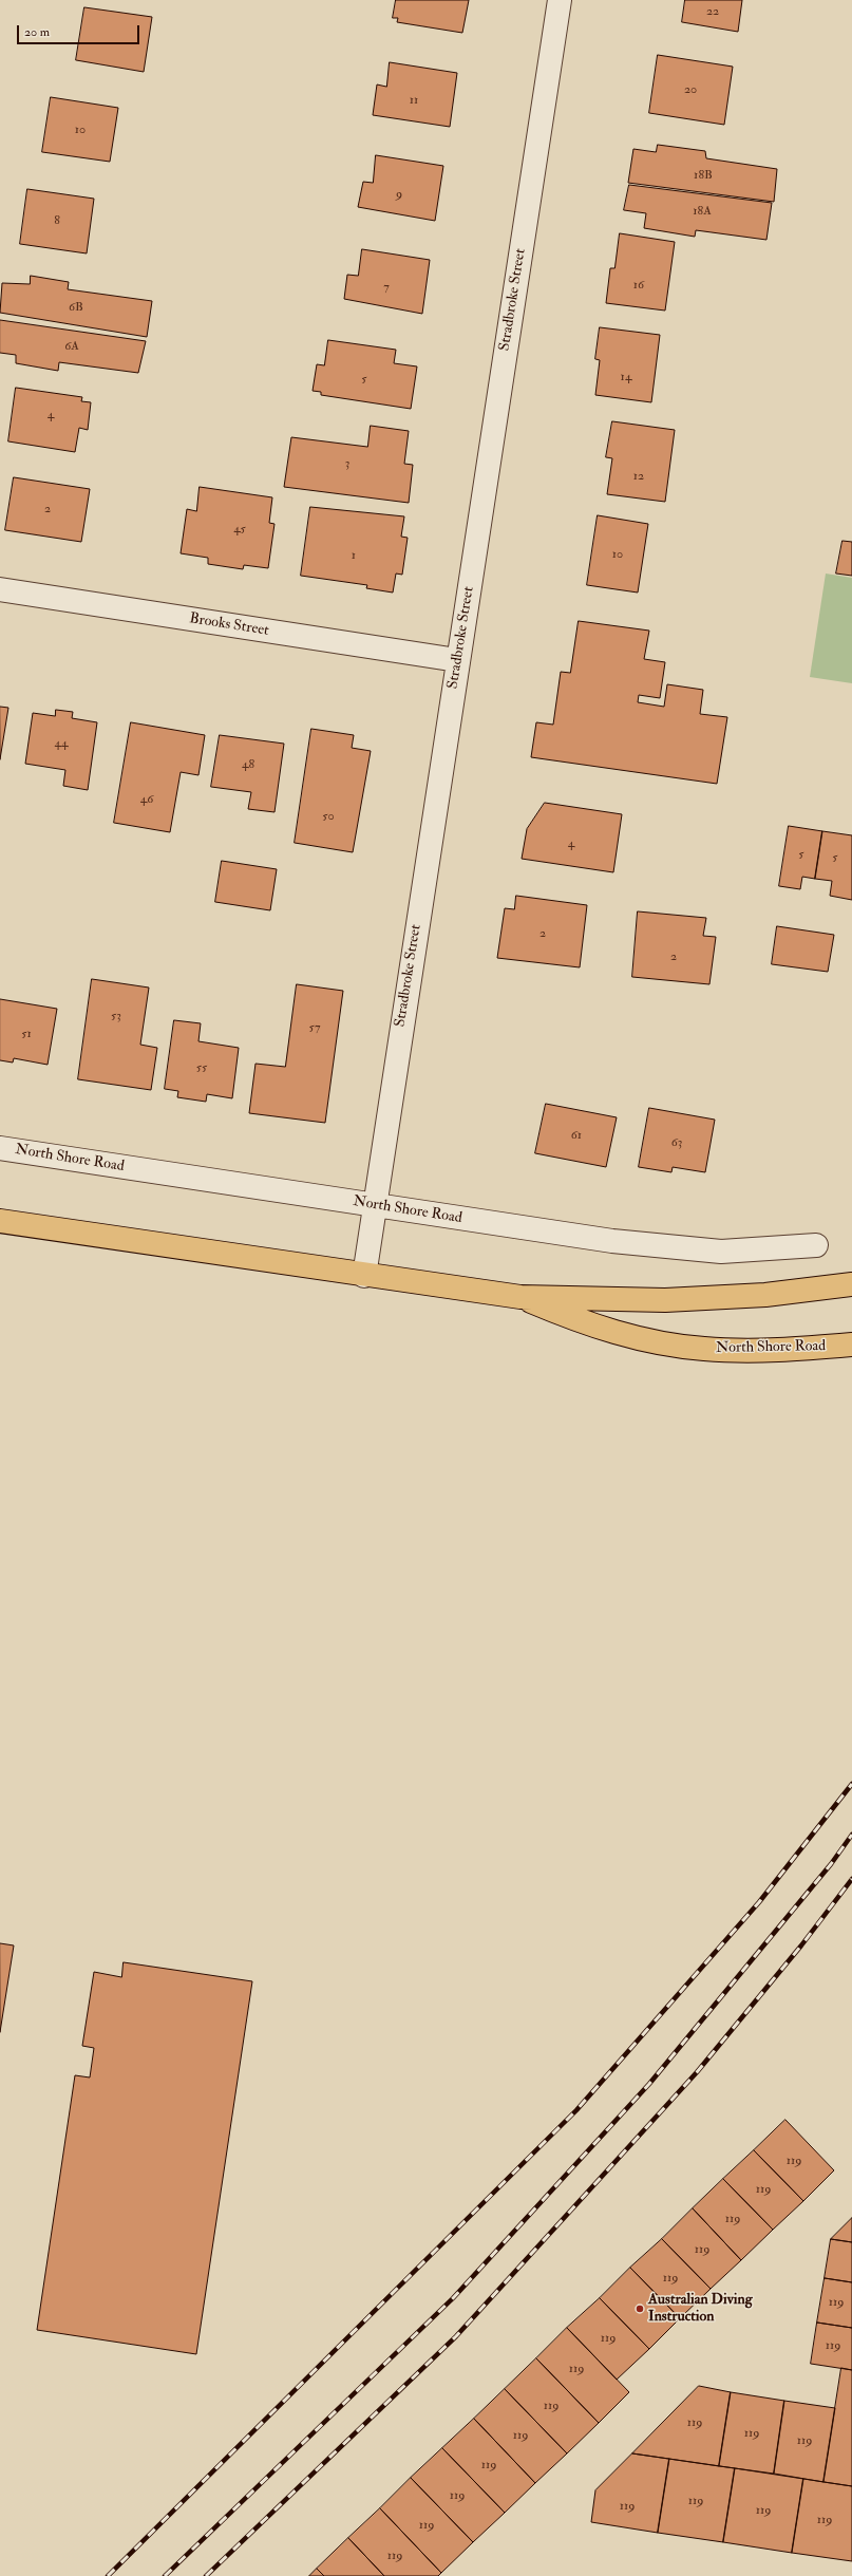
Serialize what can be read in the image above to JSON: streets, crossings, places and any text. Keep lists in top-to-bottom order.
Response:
{
  "streets": {
    "main road": ["North Shore Road"],
    "street": ["Stradbroke Street", "Brooks Street"]
  },
  "crossings": [
    ["Stradbroke Street", "Brooks Street"],
    ["Stradbroke Street", "North Shore Road"]
  ],
  "places": ["Australian Diving Instruction"],
  "house_numbers": [
    "22",
    "20",
    "11",
    "10",
    "18B",
    "9",
    "18A",
    "8",
    "16",
    "7",
    "6B",
    "6A",
    "14",
    "5",
    "4",
    "3",
    "12",
    "2",
    "45",
    "10",
    "1",
    "44",
    "48",
    "46",
    "50",
    "4",
    "5",
    "5",
    "2",
    "2",
    "53",
    "57",
    "51",
    "55",
    "61",
    "63",
    "119",
    "119",
    "119",
    "119",
    "119",
    "119",
    "119",
    "119",
    "119",
    "119",
    "119",
    "119",
    "119",
    "119",
    "119",
    "119",
    "119",
    "119",
    "119",
    "119",
    "119",
    "119"
  ],
  "scale_bar": "20 m"
}
